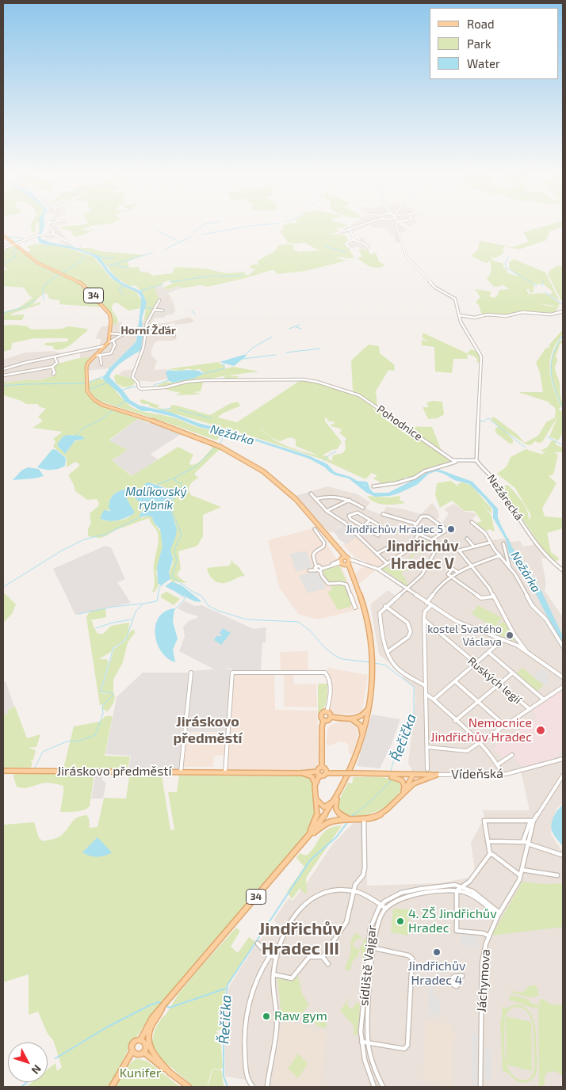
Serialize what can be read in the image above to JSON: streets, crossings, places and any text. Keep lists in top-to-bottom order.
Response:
{
  "streets": {
    "main road": ["34", "Jiráskovo předměstí"],
    "street": [
      "Pohodnice",
      "Nežárecká",
      "Ruských legií",
      "Vídeňská",
      "sídliště Vajgar",
      "Jáchymova"
    ]
  },
  "crossings": [
    ["sídliště Vajgar", "Jáchymova"]
  ],
  "districts": [
    "Horní Žďár",
    "Jindřichův Hradec V",
    "Jiráskovo předměstí",
    "Jindřichův Hradec III"
  ],
  "water": ["Nežárka", "Malíkovský rybník", "Řečička"],
  "parks": ["Kunifer"],
  "places": [
    "Jindřichův Hradec 5",
    "kostel Svatého Václava",
    "Nemocnice Jindřichův Hradec",
    "4. ZŠ Jindřichův Hradec",
    "Jindřichův Hradec 4",
    "Raw gym"
  ],
  "legend": ["Road", "Park", "Water"],
  "north": "bottom right"
}
